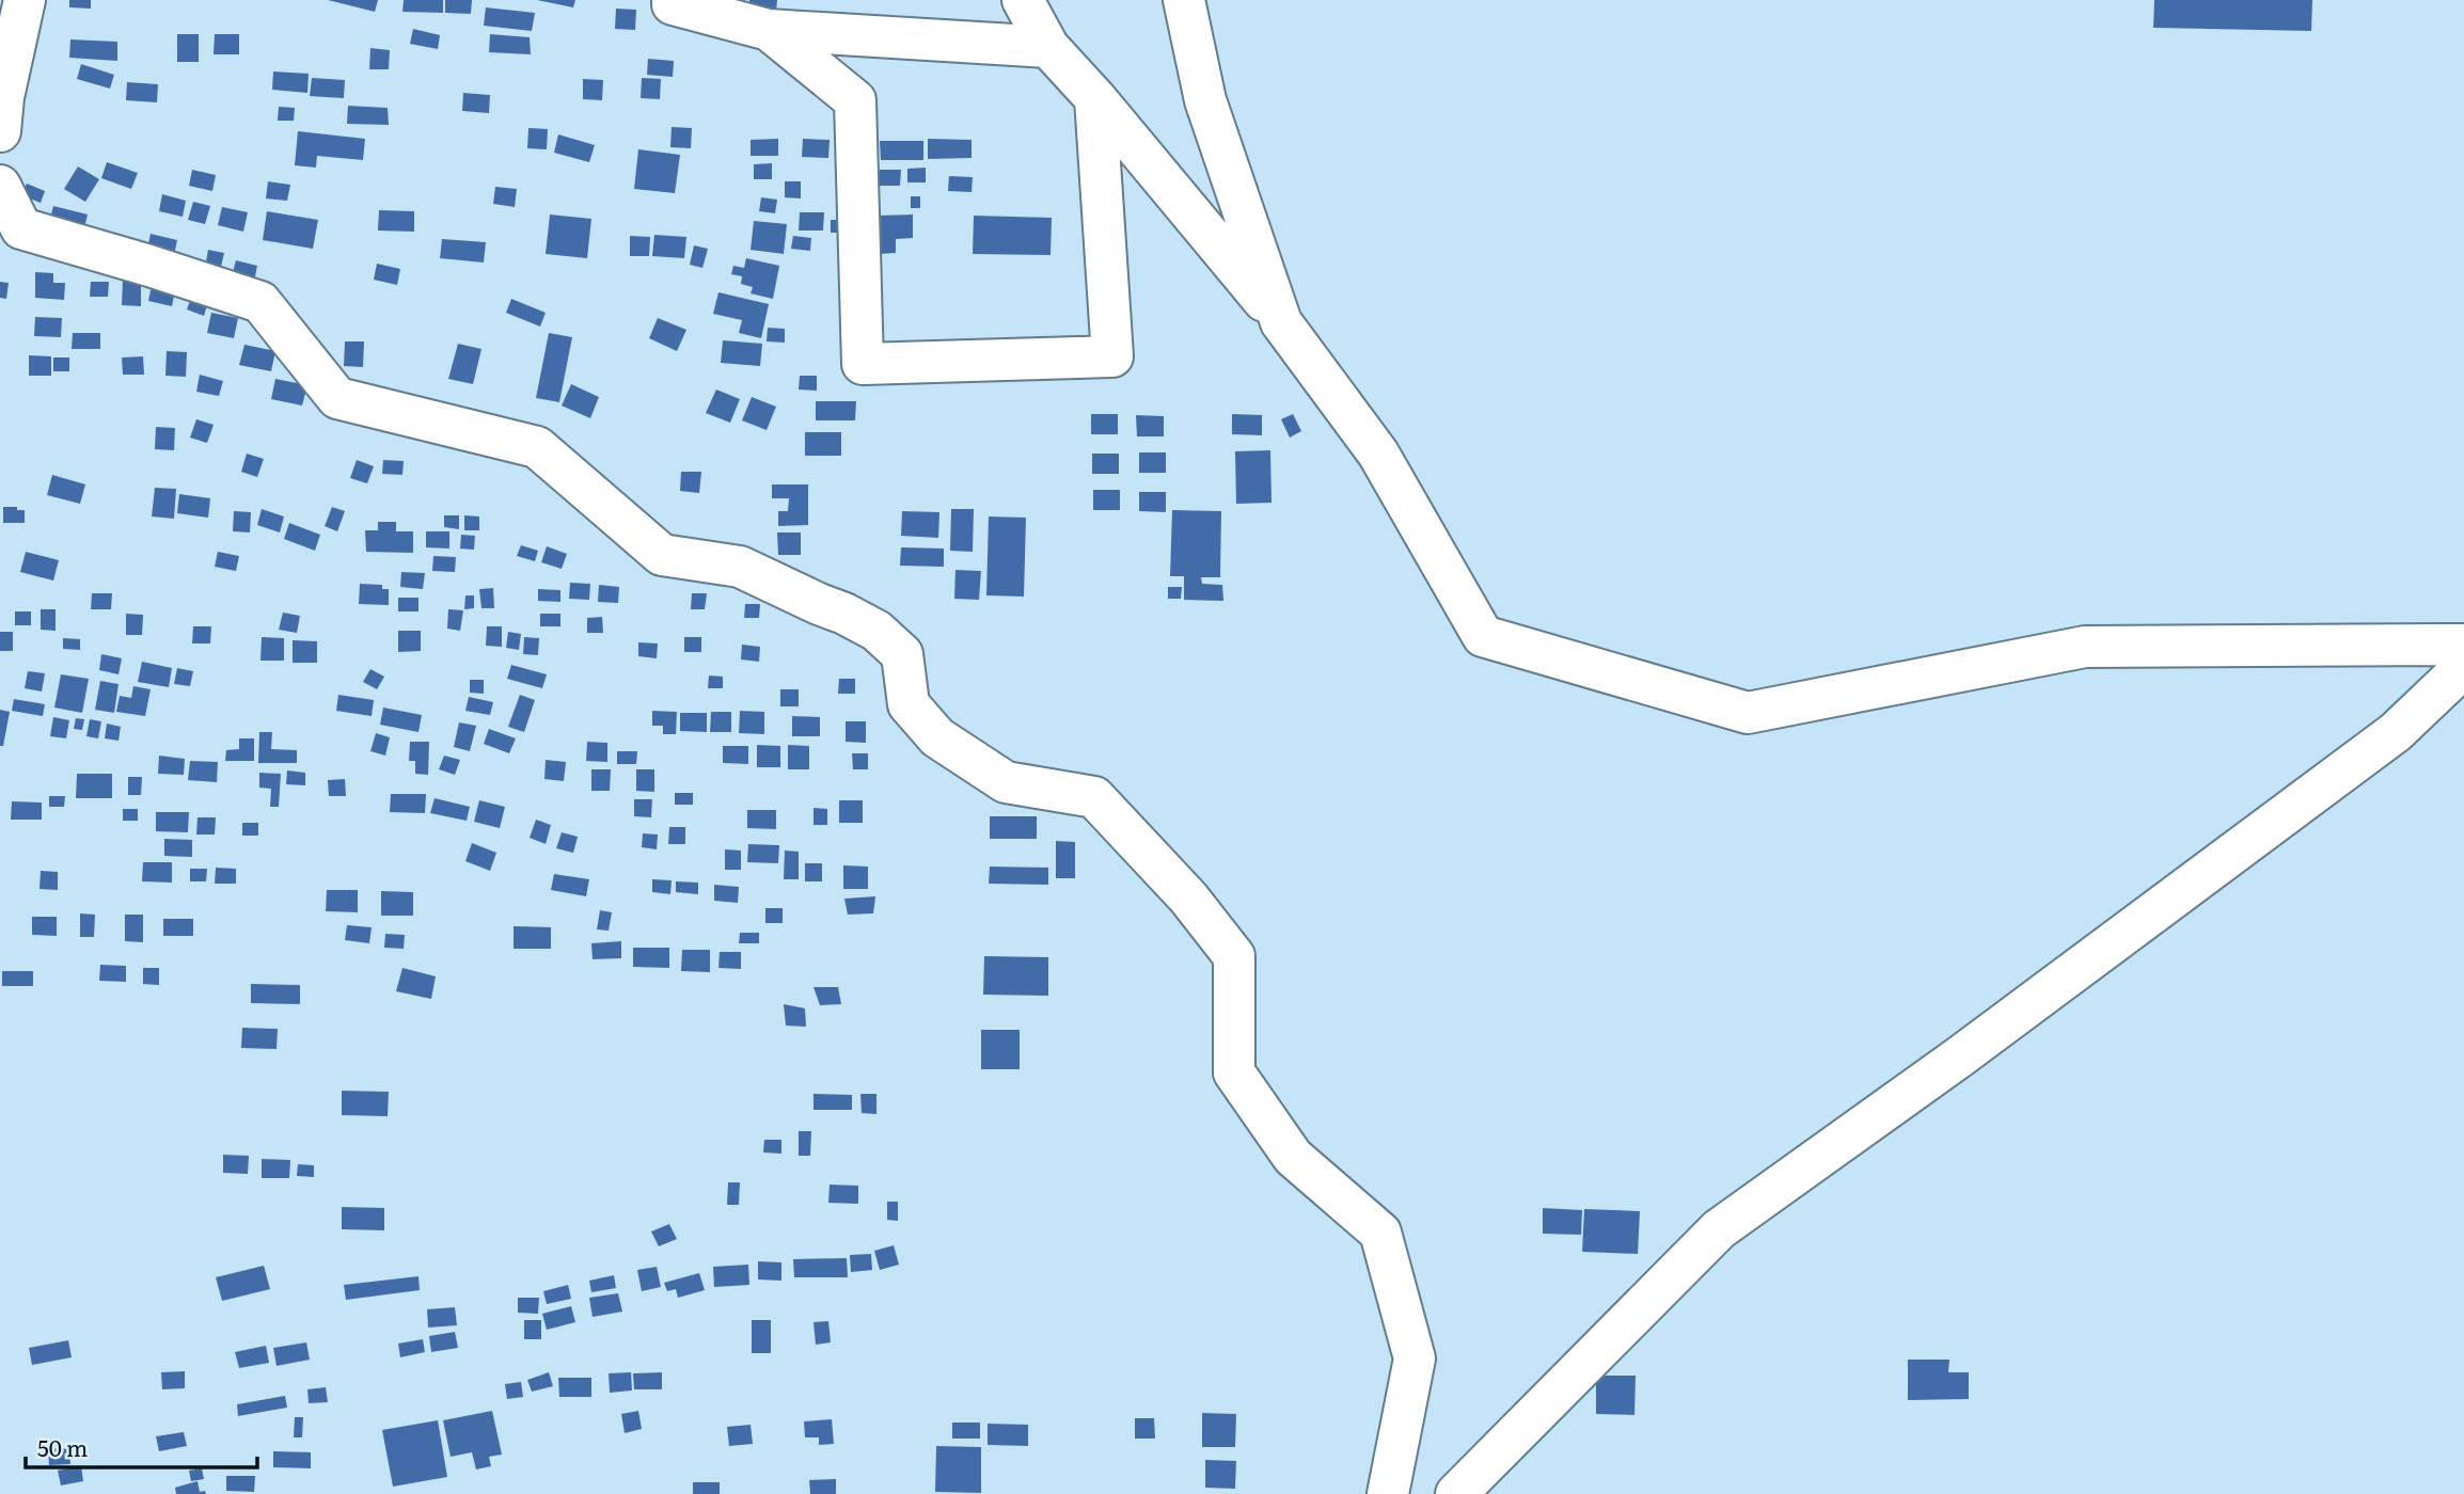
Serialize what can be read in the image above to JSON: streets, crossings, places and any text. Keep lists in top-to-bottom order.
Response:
{
  "scale_bar": "50 m"
}
